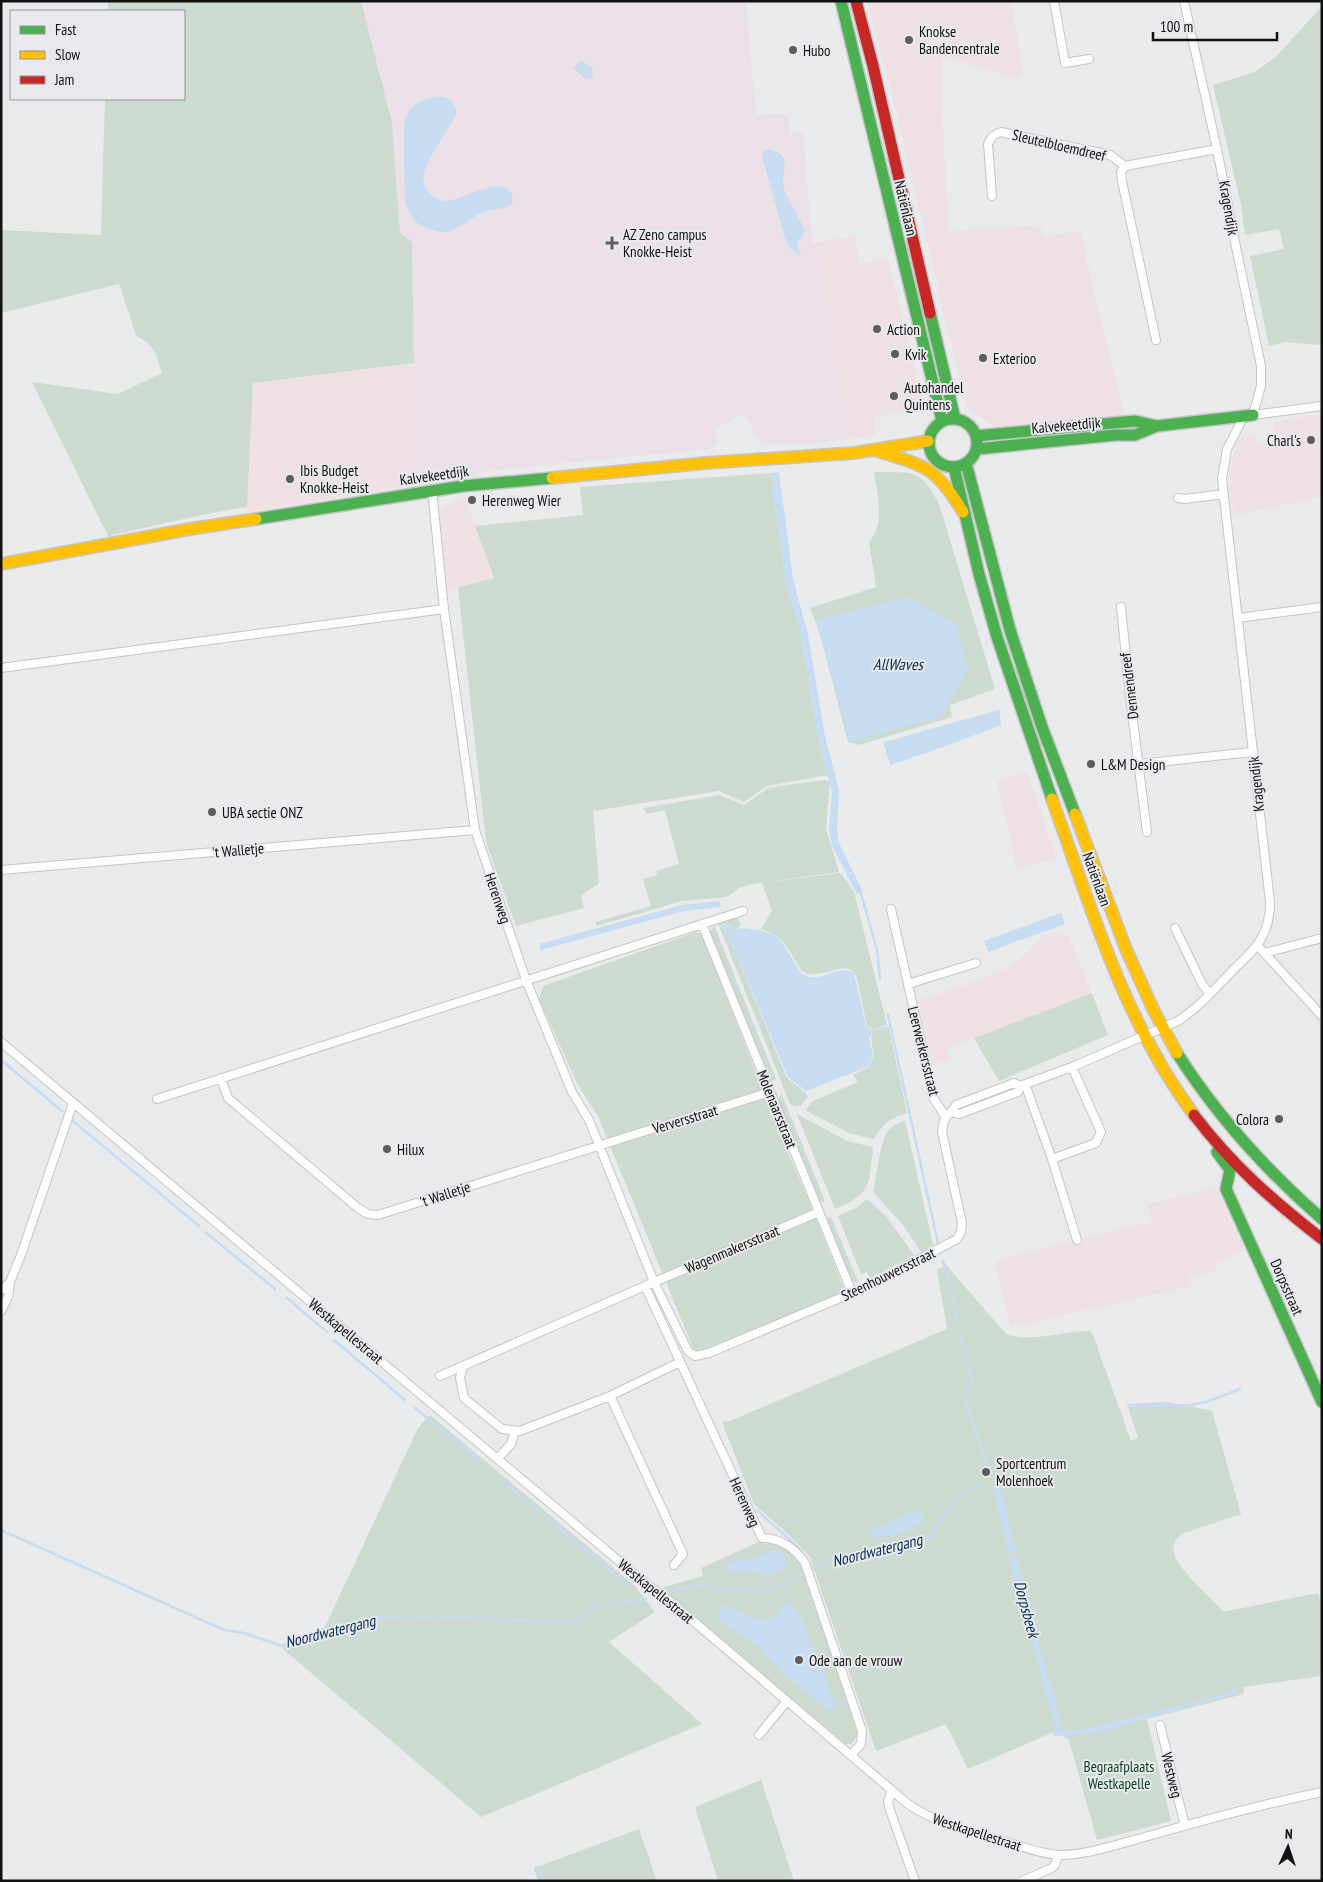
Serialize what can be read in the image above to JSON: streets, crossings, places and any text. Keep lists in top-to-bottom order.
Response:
{
  "streets": {
    "main road": ["Natiënlaan", "Kalvekeetdijk", "Dorpsstraat"],
    "street": [
      "Sleutelbloemdreef",
      "Kragendijk",
      "Dennendreef",
      "'t Walletje",
      "Herenweg",
      "Leerwerkersstraat",
      "Molenaarsstraat",
      "Verversstraat",
      "Wagenmakersstraat",
      "Steenhouwersstraat",
      "Westkapellestraat",
      "Westweg"
    ]
  },
  "crossings": [
    ["Sleutelbloemdreef", "Kragendijk"],
    ["Natiënlaan", "Kragendijk"],
    ["Natiënlaan", "Kalvekeetdijk"],
    ["Natiënlaan", "Dorpsstraat"],
    ["Kragendijk", "Kalvekeetdijk"],
    ["Kalvekeetdijk", "Herenweg"],
    ["'t Walletje", "Herenweg"],
    ["'t Walletje", "Verversstraat"],
    ["Herenweg", "Verversstraat"],
    ["Herenweg", "Wagenmakersstraat"],
    ["Herenweg", "Steenhouwersstraat"],
    ["Herenweg", "Westkapellestraat"],
    ["Leerwerkersstraat", "Steenhouwersstraat"],
    ["Molenaarsstraat", "Verversstraat"],
    ["Molenaarsstraat", "Wagenmakersstraat"],
    ["Molenaarsstraat", "Steenhouwersstraat"],
    ["Westkapellestraat", "Westweg"]
  ],
  "water": ["AllWaves", "Noordwatergang", "Dorpsbeek"],
  "parks": ["Begraafplaats Westkapelle"],
  "places": {
    "other": [
      "Knokse Bandencentrale",
      "Hubo",
      "Action",
      "Kvik",
      "Exterioo",
      "Autohandel Quintens",
      "Charl's",
      "Ibis Budget Knokke-Heist",
      "Herenweg Wier",
      "L&M Design",
      "UBA sectie ONZ",
      "Colora",
      "Hilux",
      "Sportcentrum Molenhoek",
      "Ode aan de vrouw"
    ],
    "health": ["AZ Zeno campus Knokke-Heist"]
  },
  "legend": ["Fast", "Slow", "Jam"],
  "scale_bar": "100 m",
  "north": "top"
}
